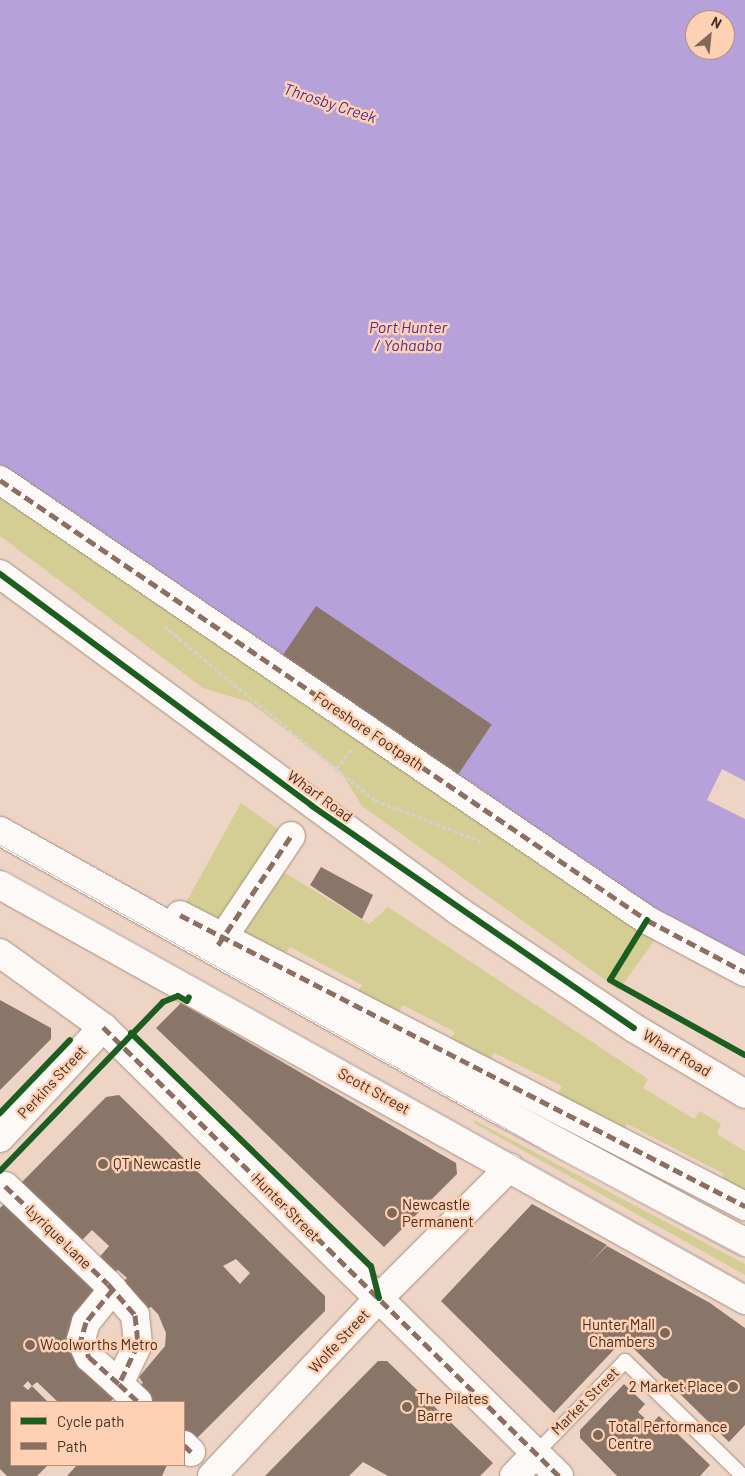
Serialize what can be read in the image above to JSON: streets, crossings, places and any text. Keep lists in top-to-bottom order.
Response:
{
  "streets": {
    "street": [
      "Foreshore Footpath",
      "Wharf Road",
      "Perkins Street",
      "Scott Street",
      "Hunter Street",
      "Lyrique Lane",
      "Wolfe Street"
    ],
    "lane": ["Market Street"]
  },
  "crossings": [
    ["Perkins Street", "Hunter Street"],
    ["Scott Street", "Wolfe Street"],
    ["Hunter Street", "Wolfe Street"],
    ["Hunter Street", "Market Street"]
  ],
  "water": ["Throsby Creek", "Port Hunter / Yohaaba"],
  "places": [
    "QT Newcastle",
    "Newcastle Permanent",
    "Hunter Mall Chambers",
    "Woolworths Metro",
    "2 Market Place",
    "The Pilates Barre",
    "Total Performance Centre"
  ],
  "legend": ["Cycle path", "Path"],
  "north": "top right"
}
